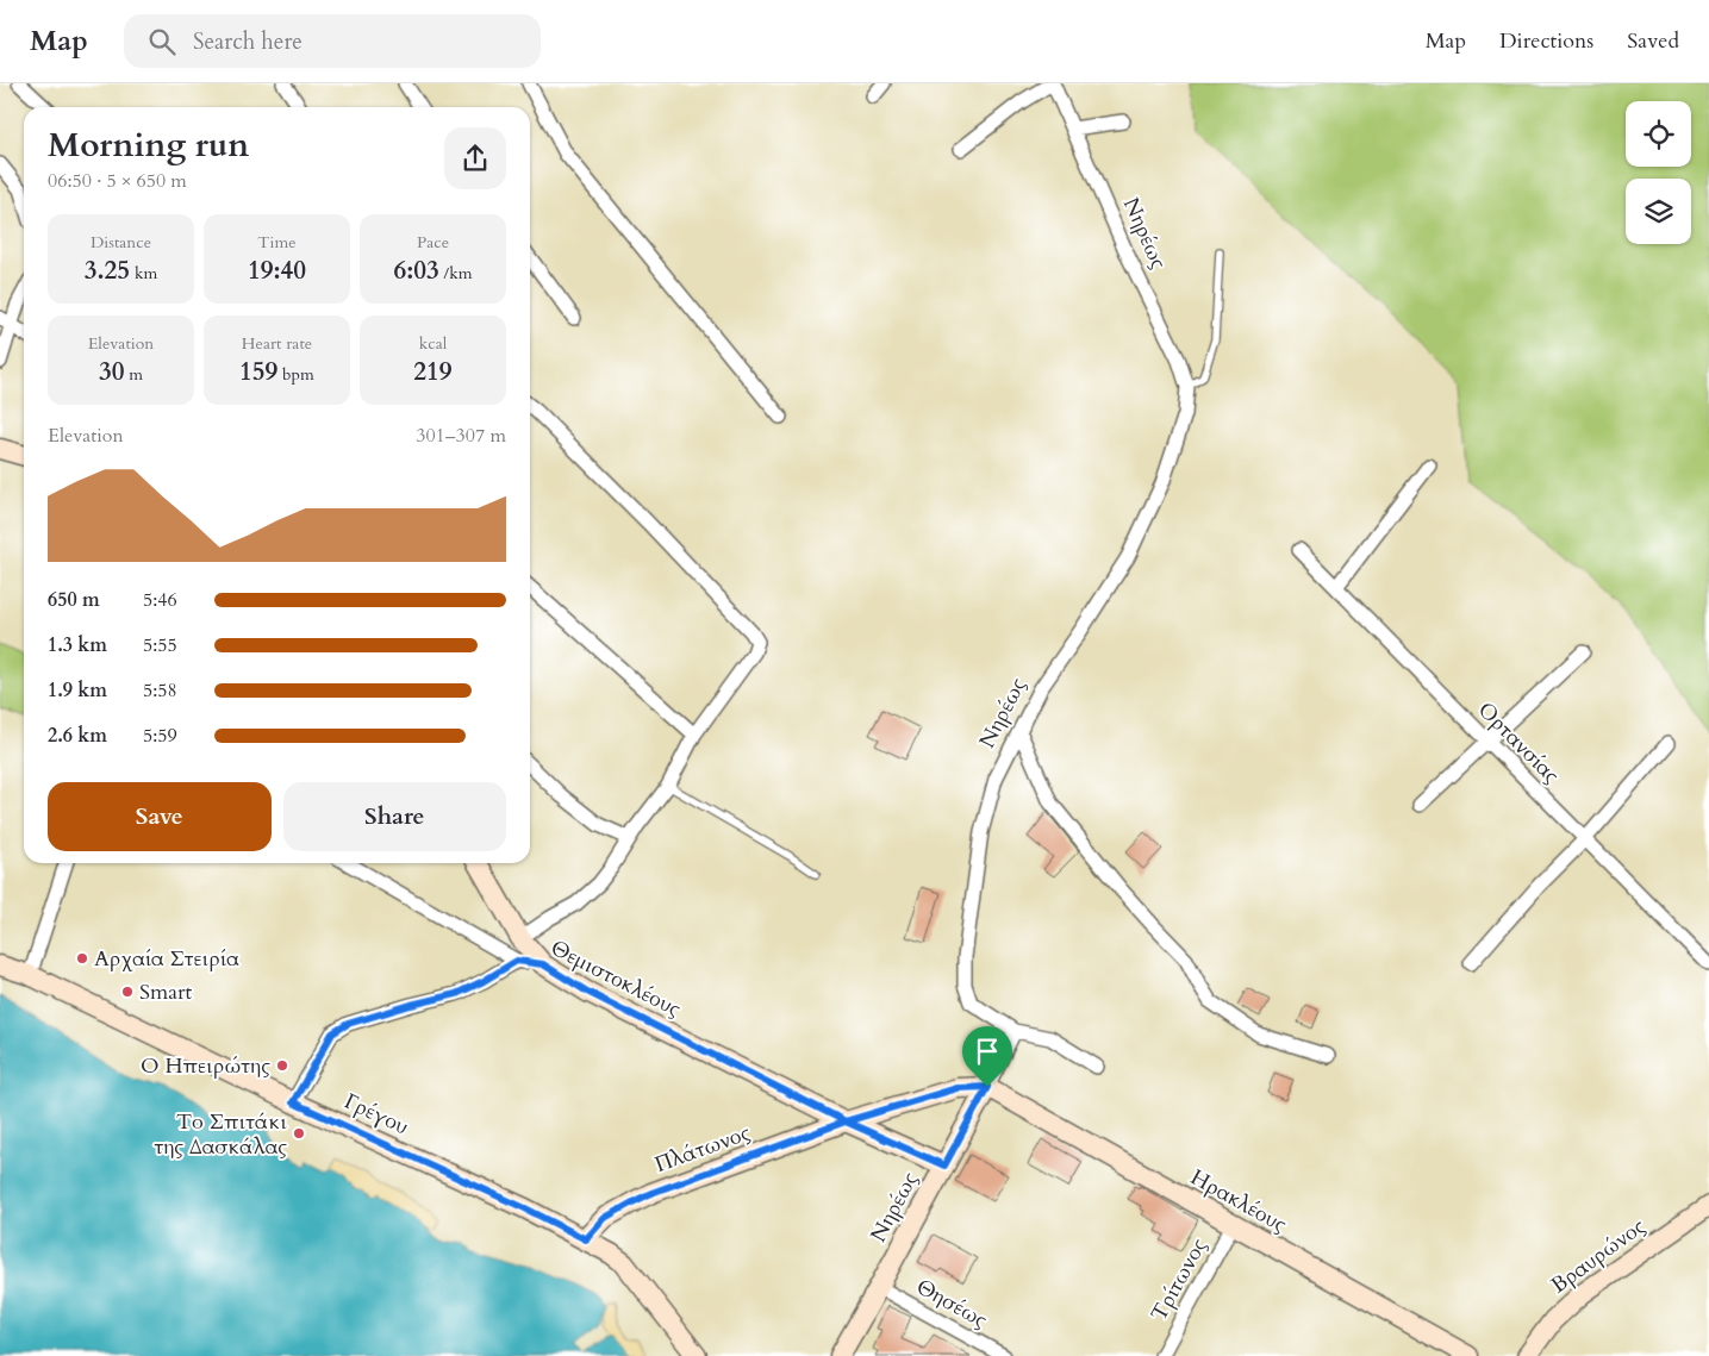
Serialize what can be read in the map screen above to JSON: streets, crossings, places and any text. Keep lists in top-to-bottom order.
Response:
{
  "streets": {
    "main road": [
      "Νηρέως",
      "Θεμιστοκλέους",
      "Γρέγου",
      "Πλάτωνος",
      "Ηρακλέους",
      "Βραυρώνος"
    ],
    "street": ["Ορτανσίας", "Τρίτωνος", "Θησέως"]
  },
  "crossings": [
    ["Νηρέως", "Θεμιστοκλέους"],
    ["Νηρέως", "Πλάτωνος"],
    ["Νηρέως", "Ηρακλέους"],
    ["Νηρέως", "Θησέως"],
    ["Θεμιστοκλέους", "Πλάτωνος"],
    ["Γρέγου", "Πλάτωνος"],
    ["Πλάτωνος", "Ηρακλέους"],
    ["Ηρακλέους", "Τρίτωνος"]
  ],
  "places": [
    "Αρχαία Στειρία",
    "Smart",
    "Ο Ηπειρώτης",
    "Το Σπιτάκι της Δασκάλας"
  ],
  "page": {
    "header": "Map",
    "search": "Search here",
    "nav": ["Map", "Directions", "Saved"],
    "heading": ["Morning run", "06:50 · 5 × 650 m"],
    "stats": [
      ["Distance", "3.25 km"],
      ["Time", "19:40"],
      ["Pace", "6:03 /km"],
      ["Elevation", "30 m"],
      ["Heart rate", "159 bpm"],
      ["kcal", "219"]
    ],
    "chart": ["Elevation", "301–307 m"],
    "list": [
      {
        "name": "650 m",
        "note": "5:46"
      },
      {
        "name": "1.3 km",
        "note": "5:55"
      },
      {
        "name": "1.9 km",
        "note": "5:58"
      },
      {
        "name": "2.6 km",
        "note": "5:59"
      }
    ],
    "buttons": ["Save", "Share"]
  }
}
